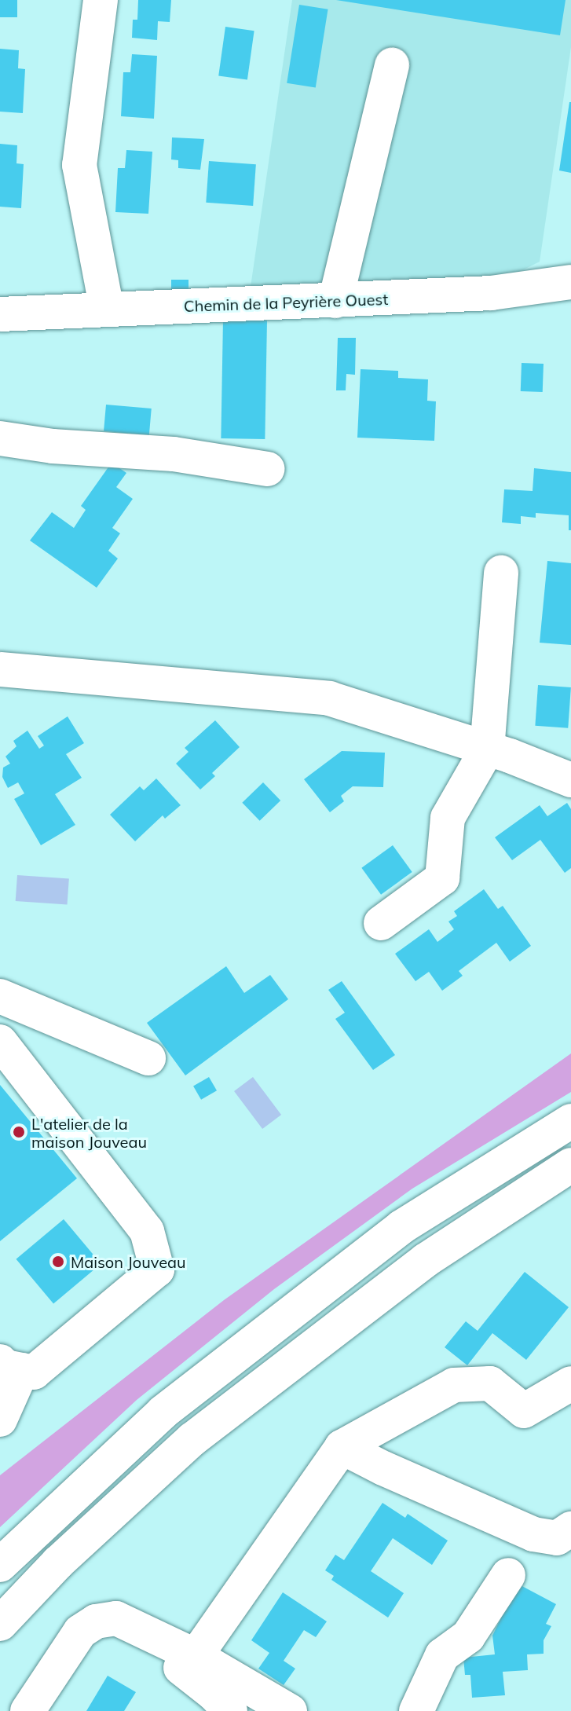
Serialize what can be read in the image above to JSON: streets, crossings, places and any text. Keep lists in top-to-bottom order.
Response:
{
  "streets": {
    "main road": ["Chemin de la Peyrière Ouest"]
  },
  "places": ["L'atelier de la maison Jouveau", "Maison Jouveau"]
}
